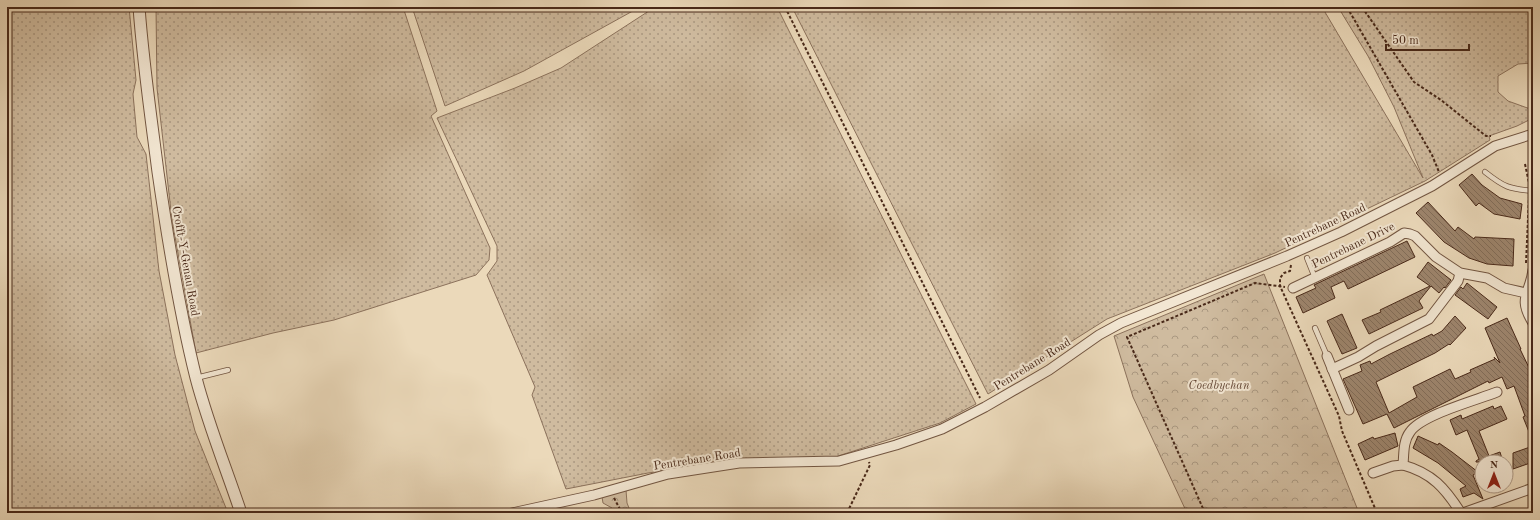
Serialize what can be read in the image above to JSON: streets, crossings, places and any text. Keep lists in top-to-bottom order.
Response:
{
  "streets": {
    "street": ["Pentrebane Road", "Pentrebane Drive", "Crofft-Y-Genau Road"]
  },
  "parks": ["Coedbychan"],
  "scale_bar": "50 m",
  "north": "top"
}
